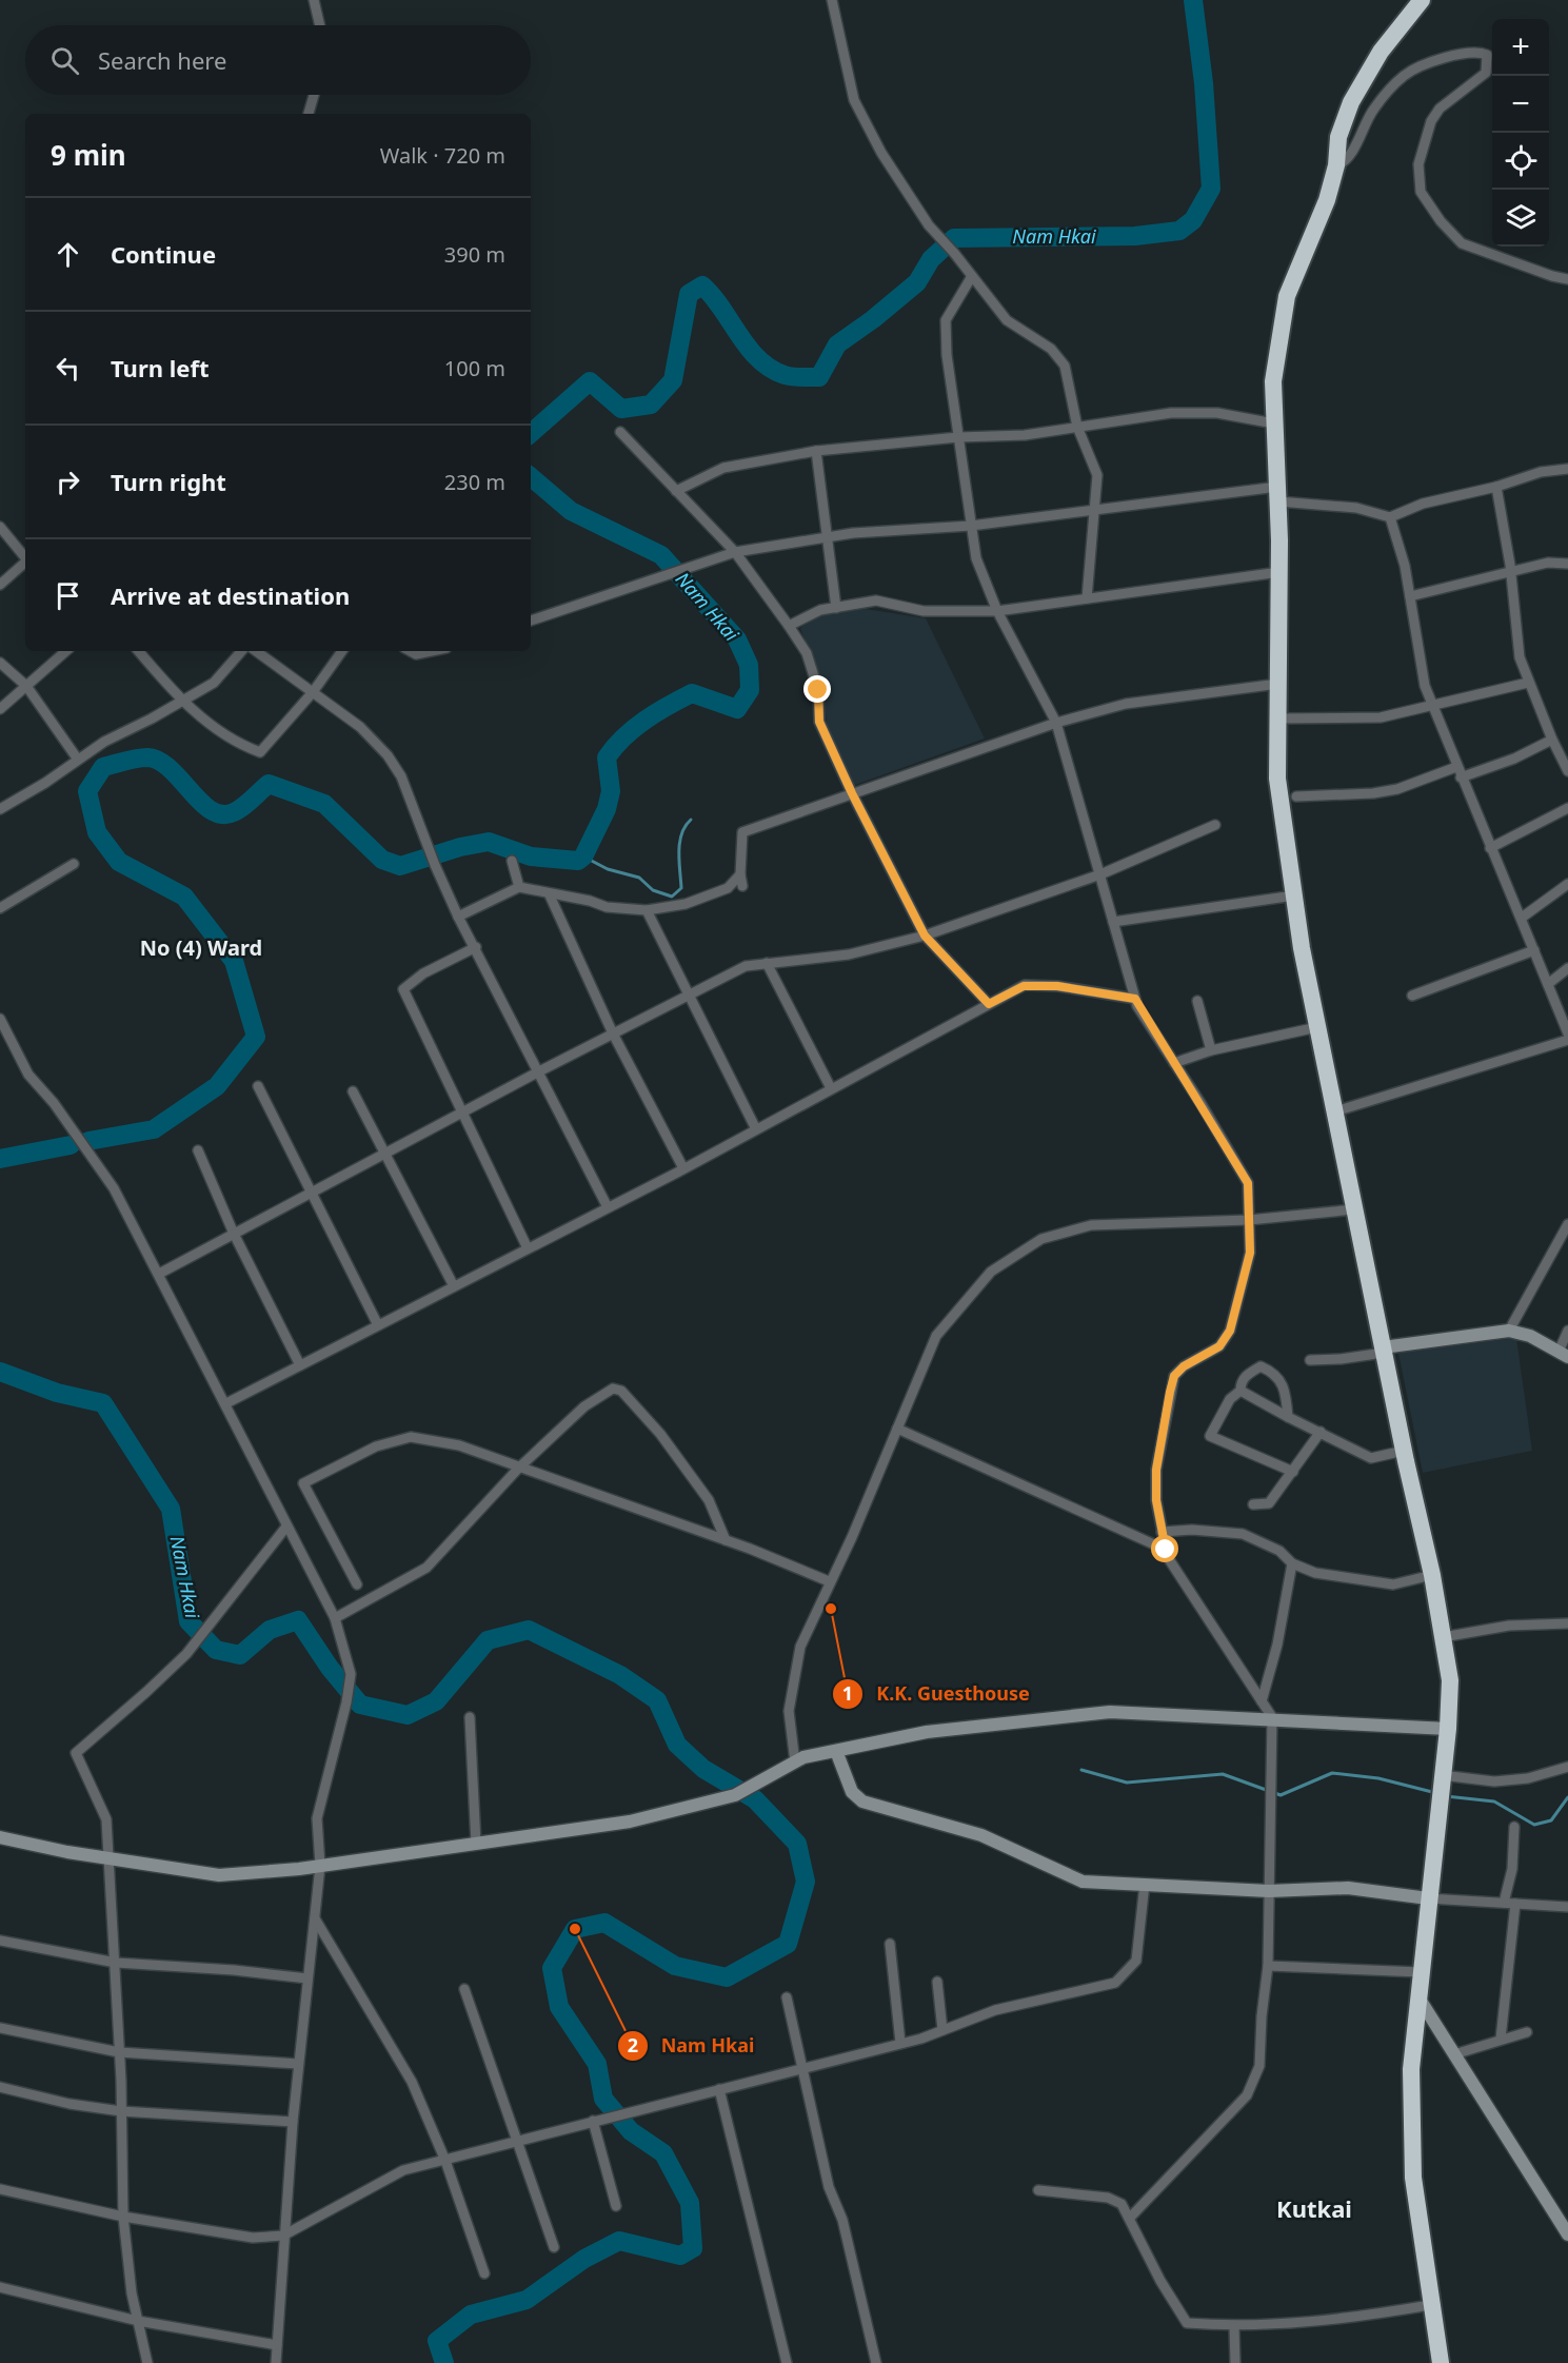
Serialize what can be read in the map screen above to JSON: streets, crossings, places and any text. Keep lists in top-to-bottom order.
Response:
{
  "districts": ["No (4) Ward", "Kutkai"],
  "water": ["Nam Hkai"],
  "places": ["K.K. Guesthouse", "Nam Hkai"],
  "page": {
    "map_buttons": ["+", "−"],
    "search": "Search here",
    "heading": ["9 min", "Walk · 720 m"],
    "list": [
      ["Continue", "390 m"],
      ["Turn left", "100 m"],
      ["Turn right", "230 m"],
      "Arrive at destination"
    ]
  }
}
